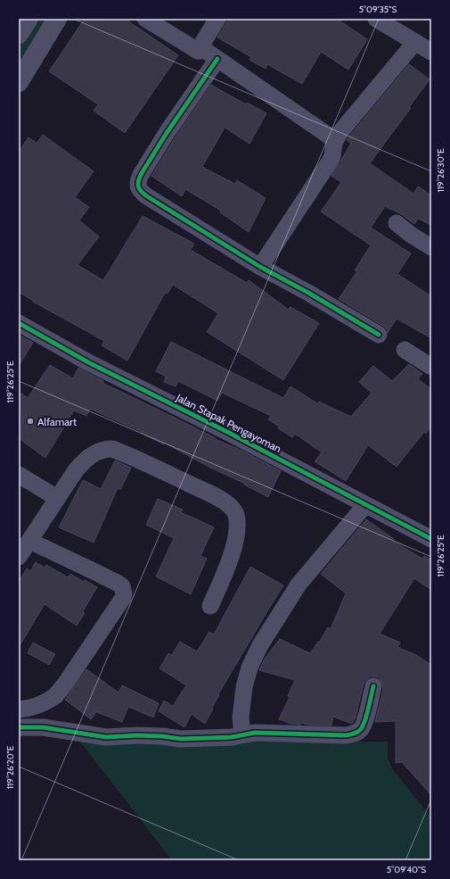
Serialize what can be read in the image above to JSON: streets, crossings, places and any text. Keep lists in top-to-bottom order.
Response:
{
  "streets": {
    "street": ["Jalan Stapak Pengayoman"]
  },
  "places": ["Alfamart"],
  "coordinates": [
    "5°09'35\"S",
    "119°26'30\"E",
    "119°26'25\"E",
    "119°26'20\"E",
    "5°09'40\"S"
  ]
}
